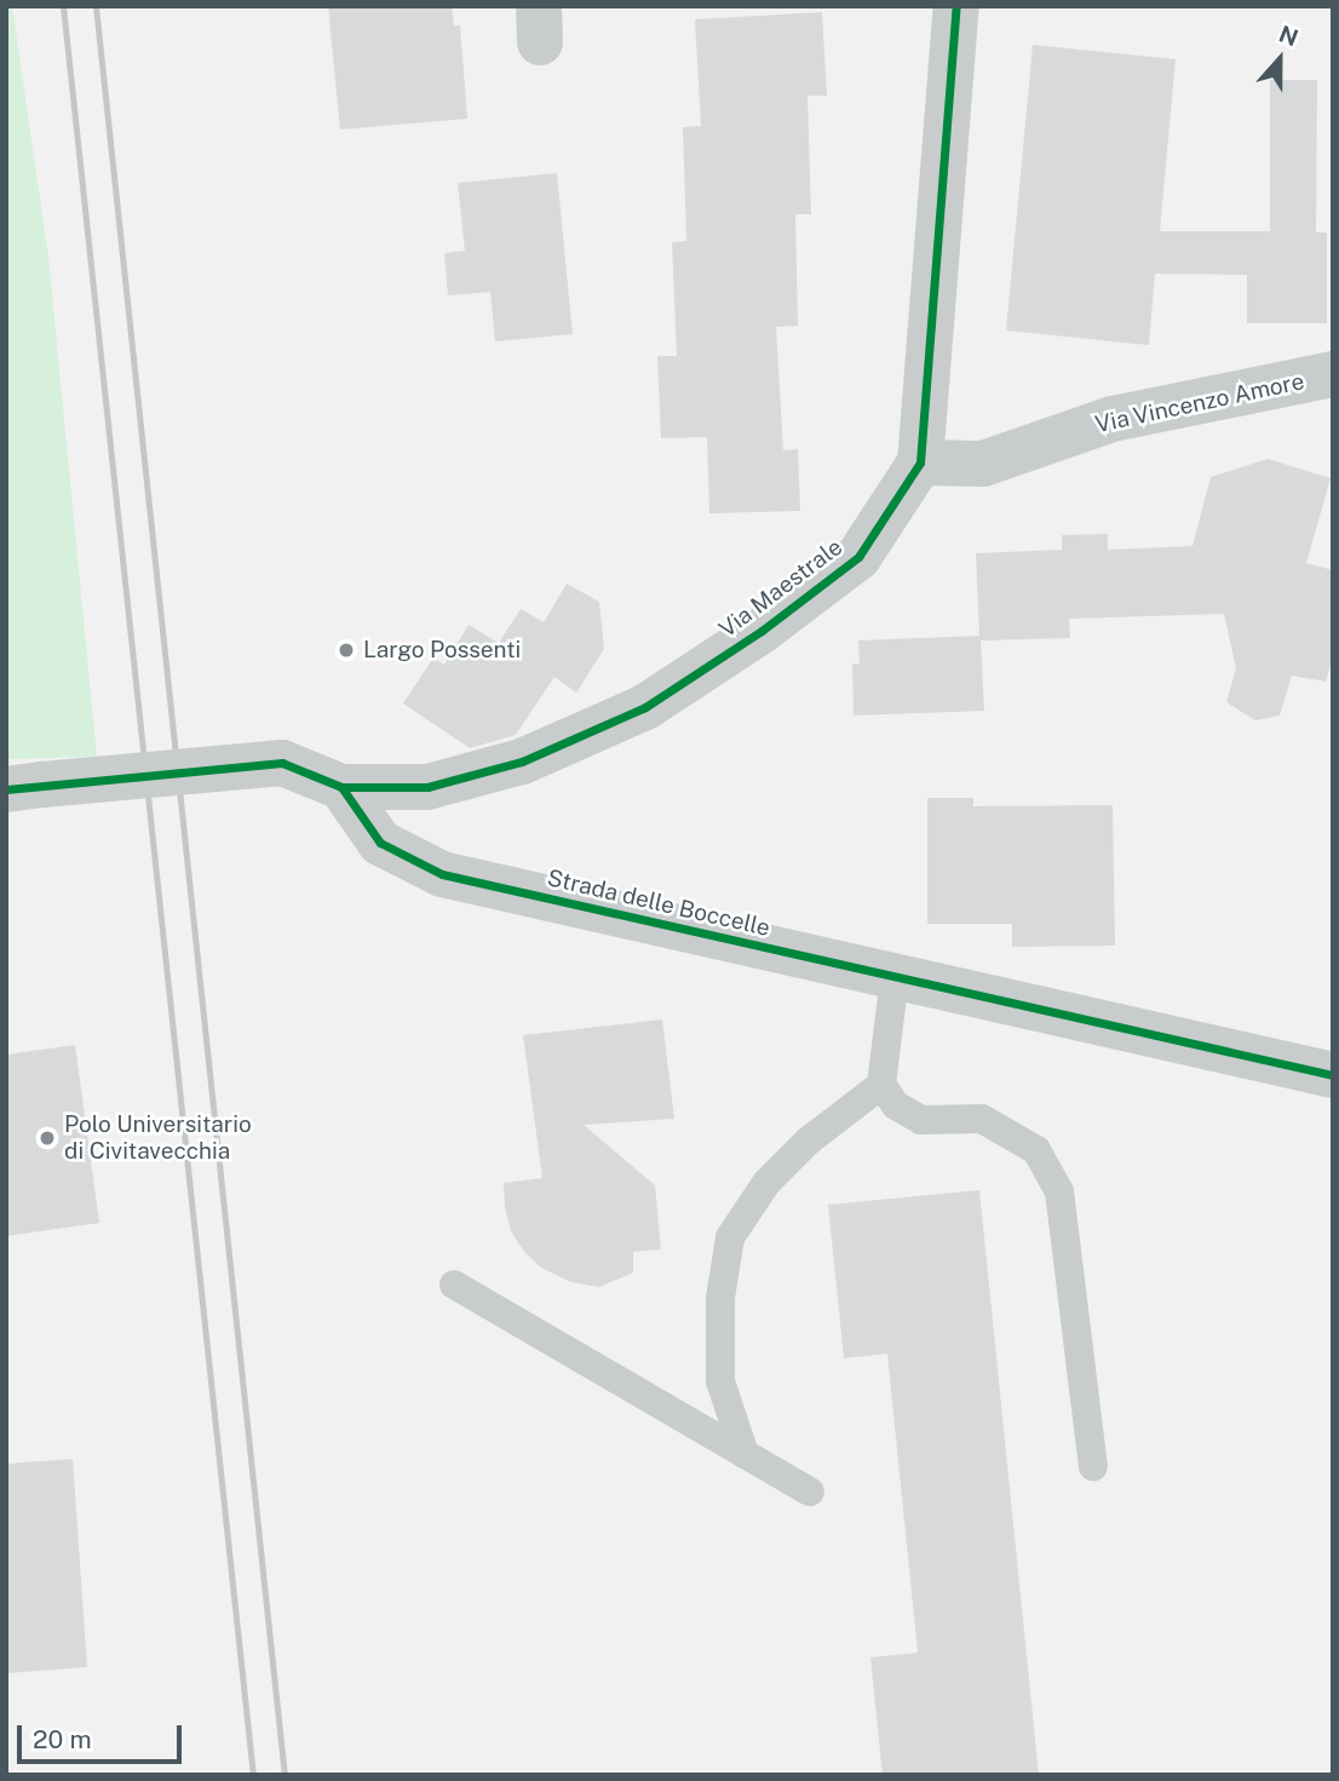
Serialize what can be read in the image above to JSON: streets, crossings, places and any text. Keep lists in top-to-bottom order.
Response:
{
  "streets": {
    "street": ["Via Vincenzo Amore", "Via Maestrale", "Strada delle Boccelle"]
  },
  "crossings": [
    ["Via Vincenzo Amore", "Via Maestrale"],
    ["Via Maestrale", "Strada delle Boccelle"]
  ],
  "places": ["Largo Possenti", "Polo Universitario di Civitavecchia"],
  "scale_bar": "20 m",
  "north": "top"
}
